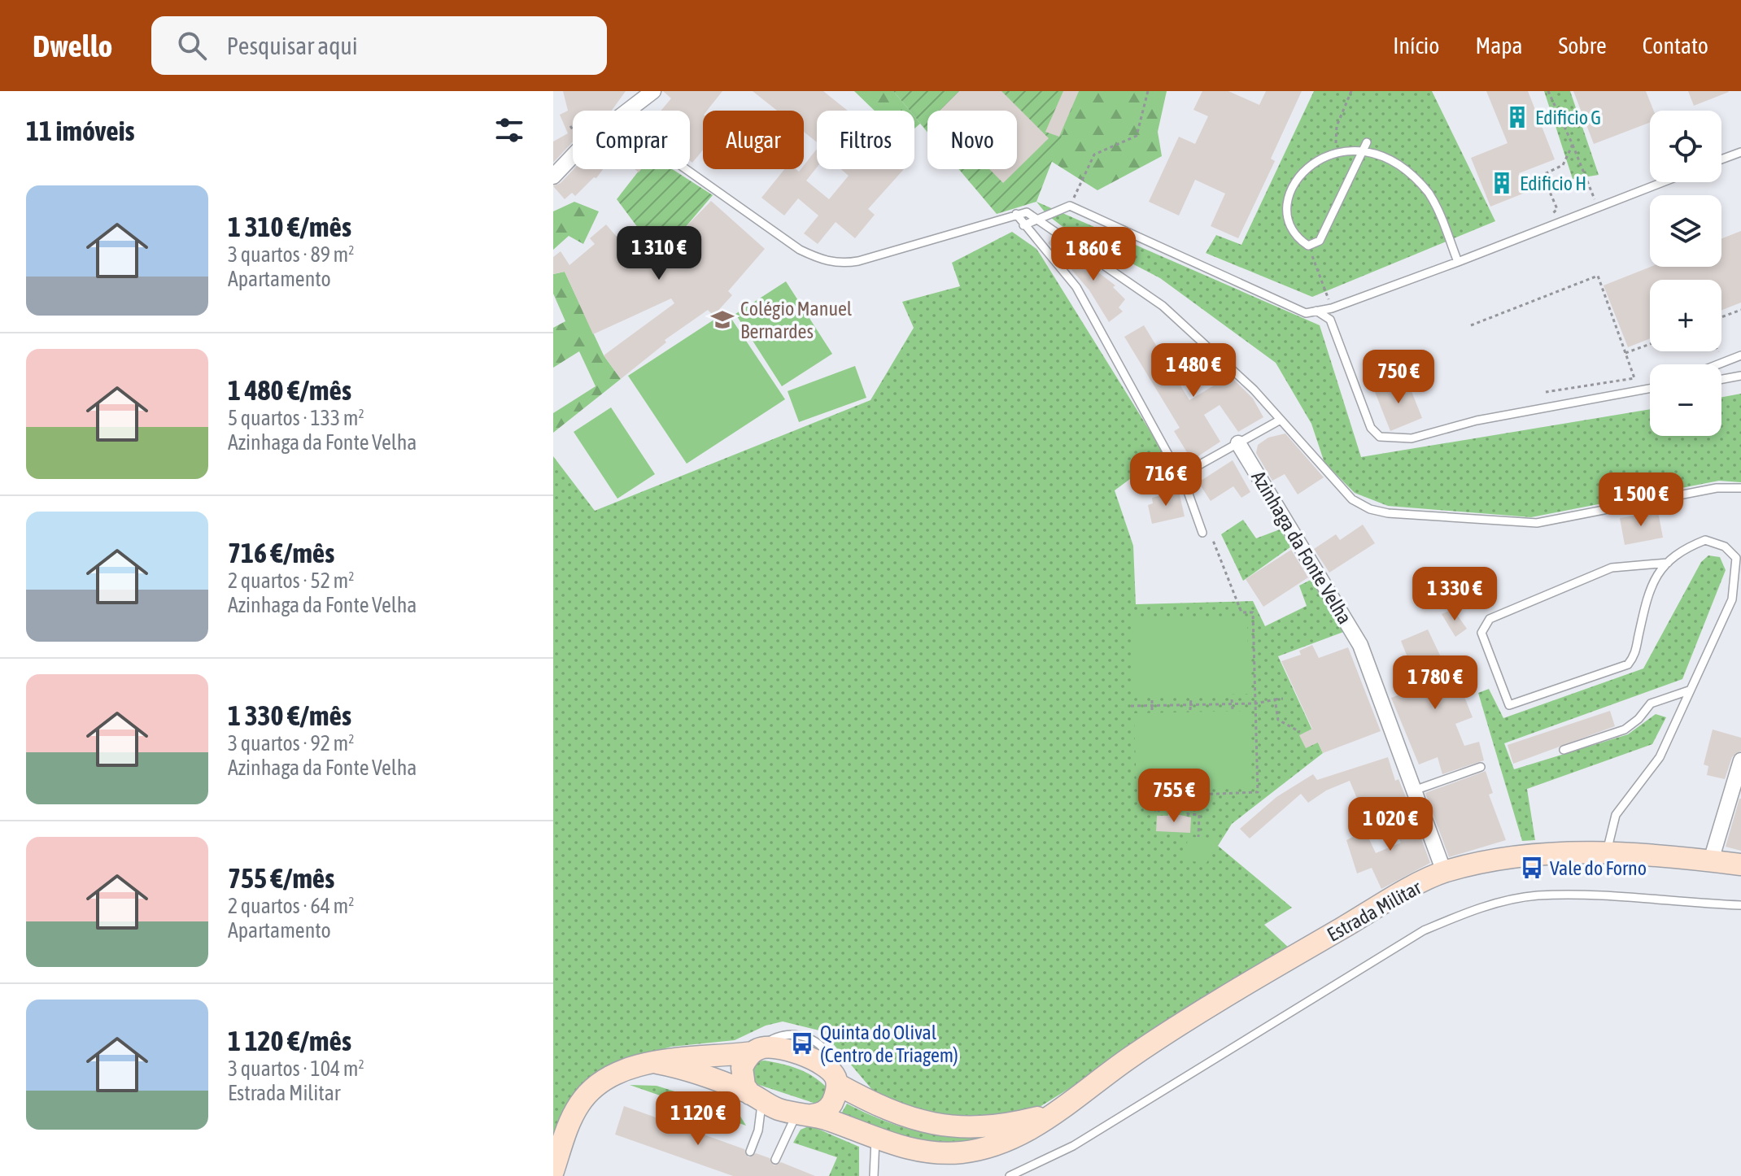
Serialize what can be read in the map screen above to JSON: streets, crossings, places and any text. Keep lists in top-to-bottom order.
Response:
{
  "streets": {
    "street": ["Azinhaga da Fonte Velha", "Estrada Militar"]
  },
  "crossings": [
    ["Azinhaga da Fonte Velha", "Estrada Militar"]
  ],
  "places": {
    "building": ["Edificio G", "Edificio H"],
    "school or university": ["Colégio Manuel Bernardes"],
    "bus stop": ["Vale do Forno", "Quinta do Olival (Centro de Triagem)"]
  },
  "page": {
    "header": "Dwello",
    "search": "Pesquisar aqui",
    "nav": [
      "Início",
      "Mapa",
      "Sobre",
      "Contato"
    ],
    "heading": "11 imóveis",
    "map_buttons": ["+", "−"],
    "chip": [
      "Comprar",
      "Alugar",
      "Filtros",
      "Novo"
    ],
    "list": [
      {
        "name": "1 310 €/mês",
        "note": "3 quartos · 89 m² · Apartamento"
      },
      {
        "name": "1 480 €/mês",
        "note": "5 quartos · 133 m² · Azinhaga da Fonte Velha"
      },
      {
        "name": "716 €/mês",
        "note": "2 quartos · 52 m² · Azinhaga da Fonte Velha"
      },
      {
        "name": "1 330 €/mês",
        "note": "3 quartos · 92 m² · Azinhaga da Fonte Velha"
      },
      {
        "name": "755 €/mês",
        "note": "2 quartos · 64 m² · Apartamento"
      },
      {
        "name": "1 120 €/mês",
        "note": "3 quartos · 104 m² · Estrada Militar"
      }
    ],
    "price": [
      "1 310 €",
      "1 860 €",
      "1 480 €",
      "750 €",
      "716 €",
      "1 500 €",
      "1 330 €",
      "1 780 €",
      "755 €",
      "1 020 €",
      "1 120 €"
    ]
  }
}
